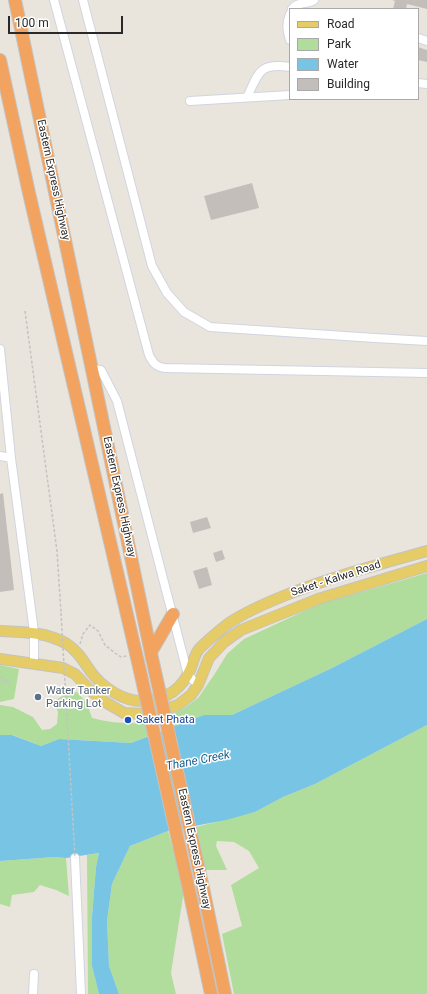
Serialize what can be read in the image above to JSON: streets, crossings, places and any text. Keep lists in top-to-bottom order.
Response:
{
  "streets": {
    "highway": ["Eastern Express Highway"],
    "main road": ["Saket - Kalwa Road"]
  },
  "water": ["Thane Creek"],
  "places": ["Water Tanker Parking Lot", "Saket Phata"],
  "legend": [
    "Road",
    "Park",
    "Water",
    "Building"
  ],
  "scale_bar": "100 m"
}
